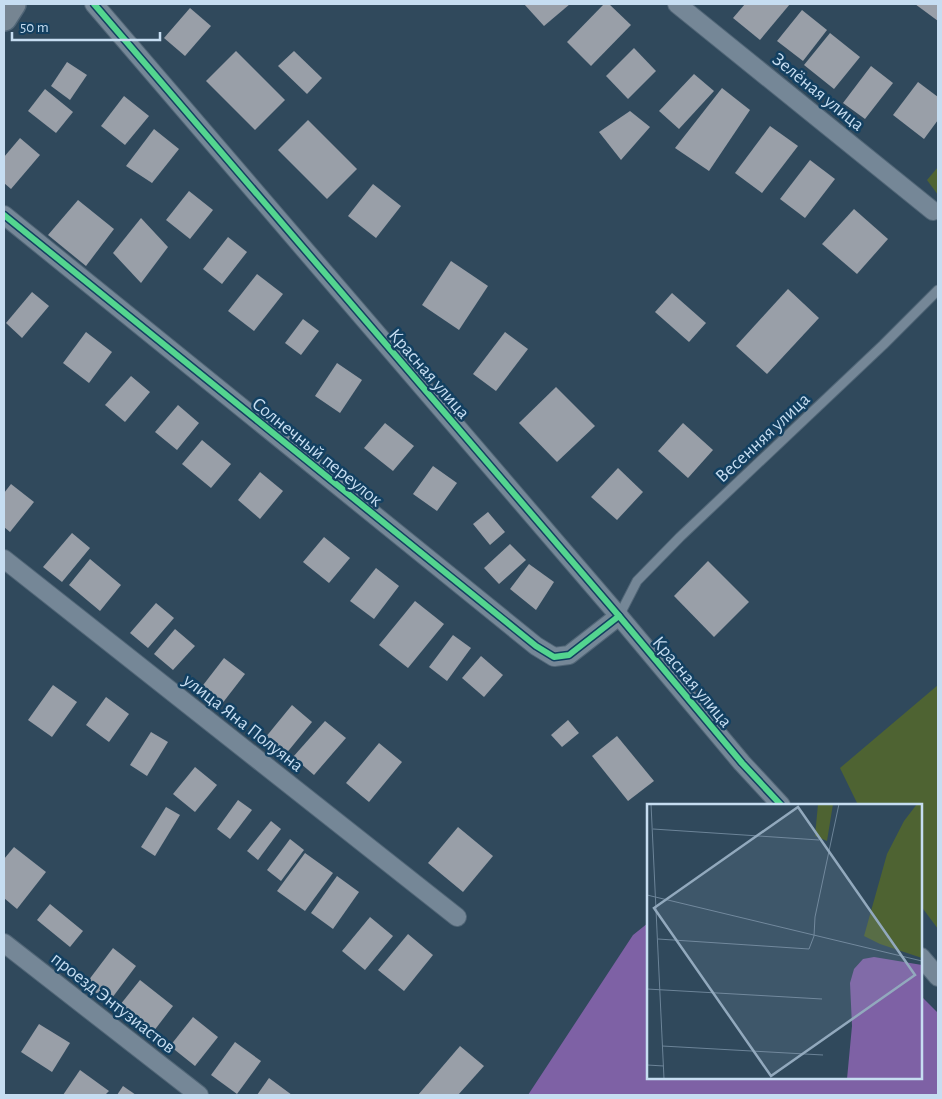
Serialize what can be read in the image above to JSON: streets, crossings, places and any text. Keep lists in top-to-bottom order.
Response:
{
  "streets": {
    "street": [
      "Зелёная улица",
      "Красная улица",
      "Солнечный переулок",
      "улица Яна Полуяна",
      "проезд Энтузиастов"
    ],
    "lane": ["Весенняя улица"]
  },
  "crossings": [
    ["Красная улица", "Весенняя улица"],
    ["Красная улица", "Солнечный переулок"],
    ["Весенняя улица", "Солнечный переулок"]
  ],
  "scale_bar": "50 m"
}
